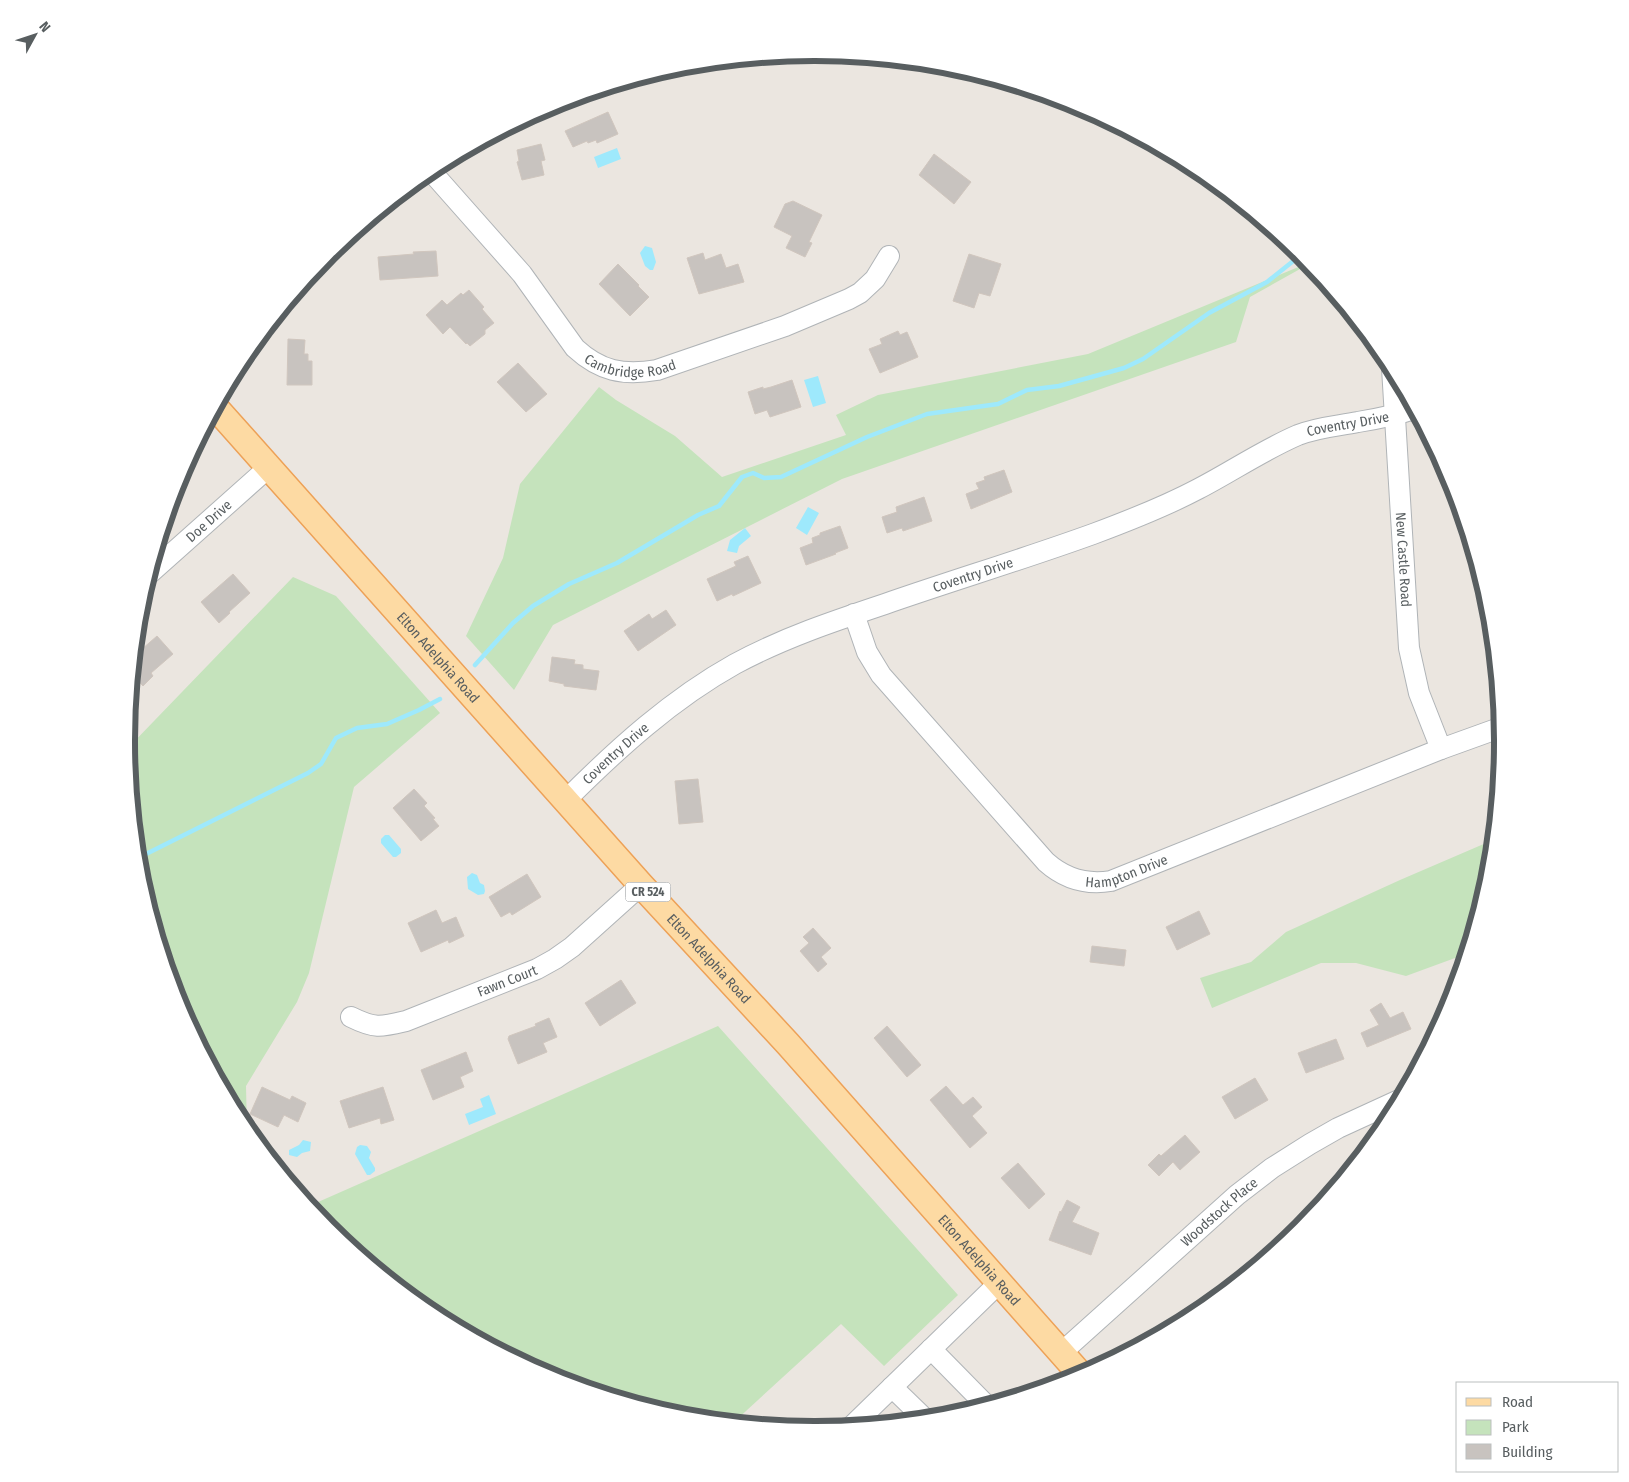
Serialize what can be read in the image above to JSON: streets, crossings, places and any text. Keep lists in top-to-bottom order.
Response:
{
  "streets": {
    "main road": ["Elton Adelphia Road", "CR 524"],
    "street": [
      "Cambridge Road",
      "Coventry Drive",
      "Doe Drive",
      "New Castle Road",
      "Hampton Drive",
      "Fawn Court",
      "Woodstock Place"
    ]
  },
  "crossings": [
    ["Coventry Drive", "New Castle Road"],
    ["Coventry Drive", "Elton Adelphia Road"],
    ["Coventry Drive", "Hampton Drive"],
    ["Doe Drive", "Elton Adelphia Road"],
    ["New Castle Road", "Hampton Drive"],
    ["Elton Adelphia Road", "Fawn Court"],
    ["Elton Adelphia Road", "Woodstock Place"]
  ],
  "legend": ["Road", "Park", "Building"],
  "north": "top right"
}
